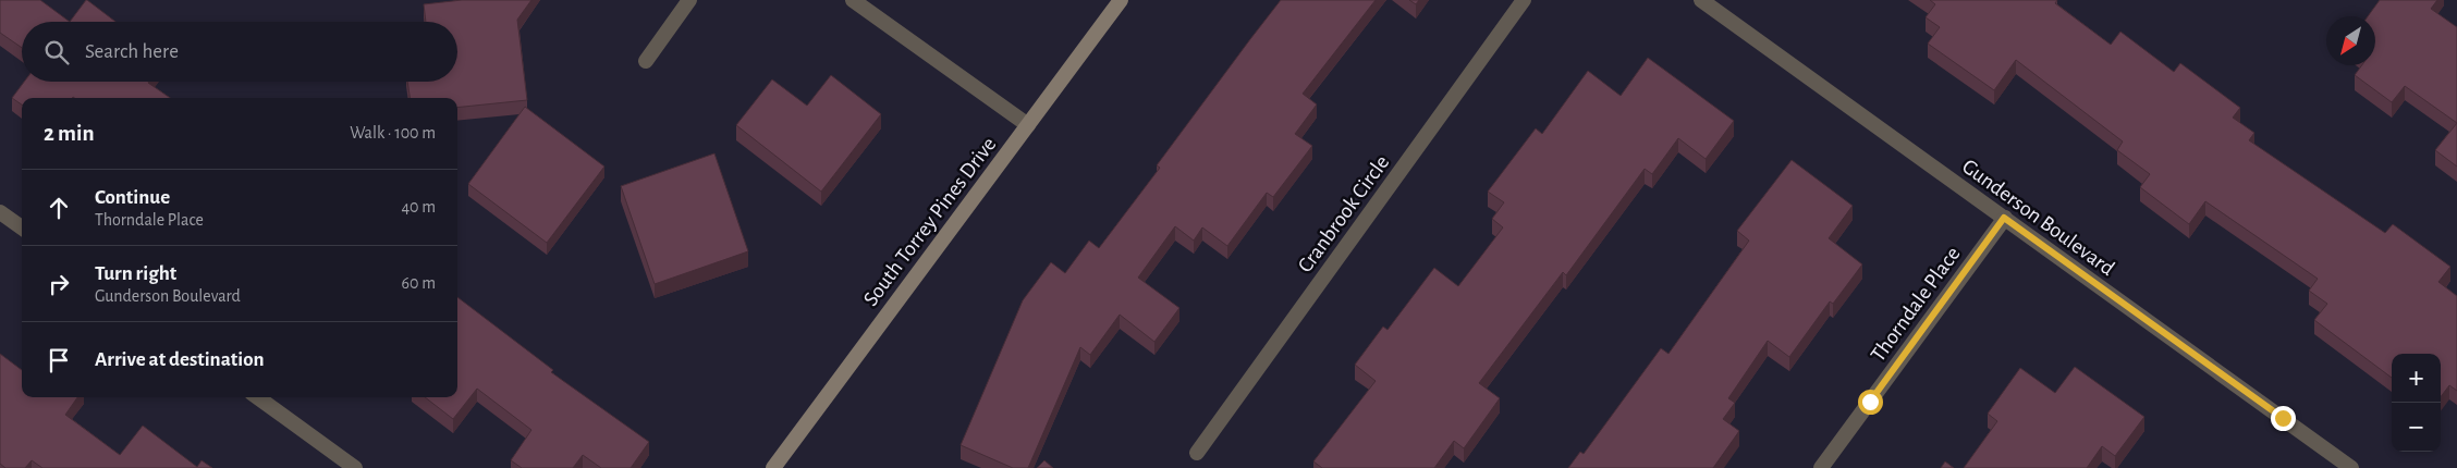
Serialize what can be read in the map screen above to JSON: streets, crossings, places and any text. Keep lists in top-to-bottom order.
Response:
{
  "streets": {
    "main road": ["South Torrey Pines Drive"],
    "street": ["Cranbrook Circle", "Gunderson Boulevard", "Thorndale Place"]
  },
  "crossings": [
    ["Gunderson Boulevard", "Thorndale Place"]
  ],
  "north": "bottom left",
  "page": {
    "search": "Search here",
    "heading": ["2 min", "Walk · 100 m"],
    "list": [
      ["Continue", "Thorndale Place", "40 m"],
      ["Turn right", "Gunderson Boulevard", "60 m"],
      "Arrive at destination"
    ],
    "map_buttons": ["+", "−"]
  }
}
